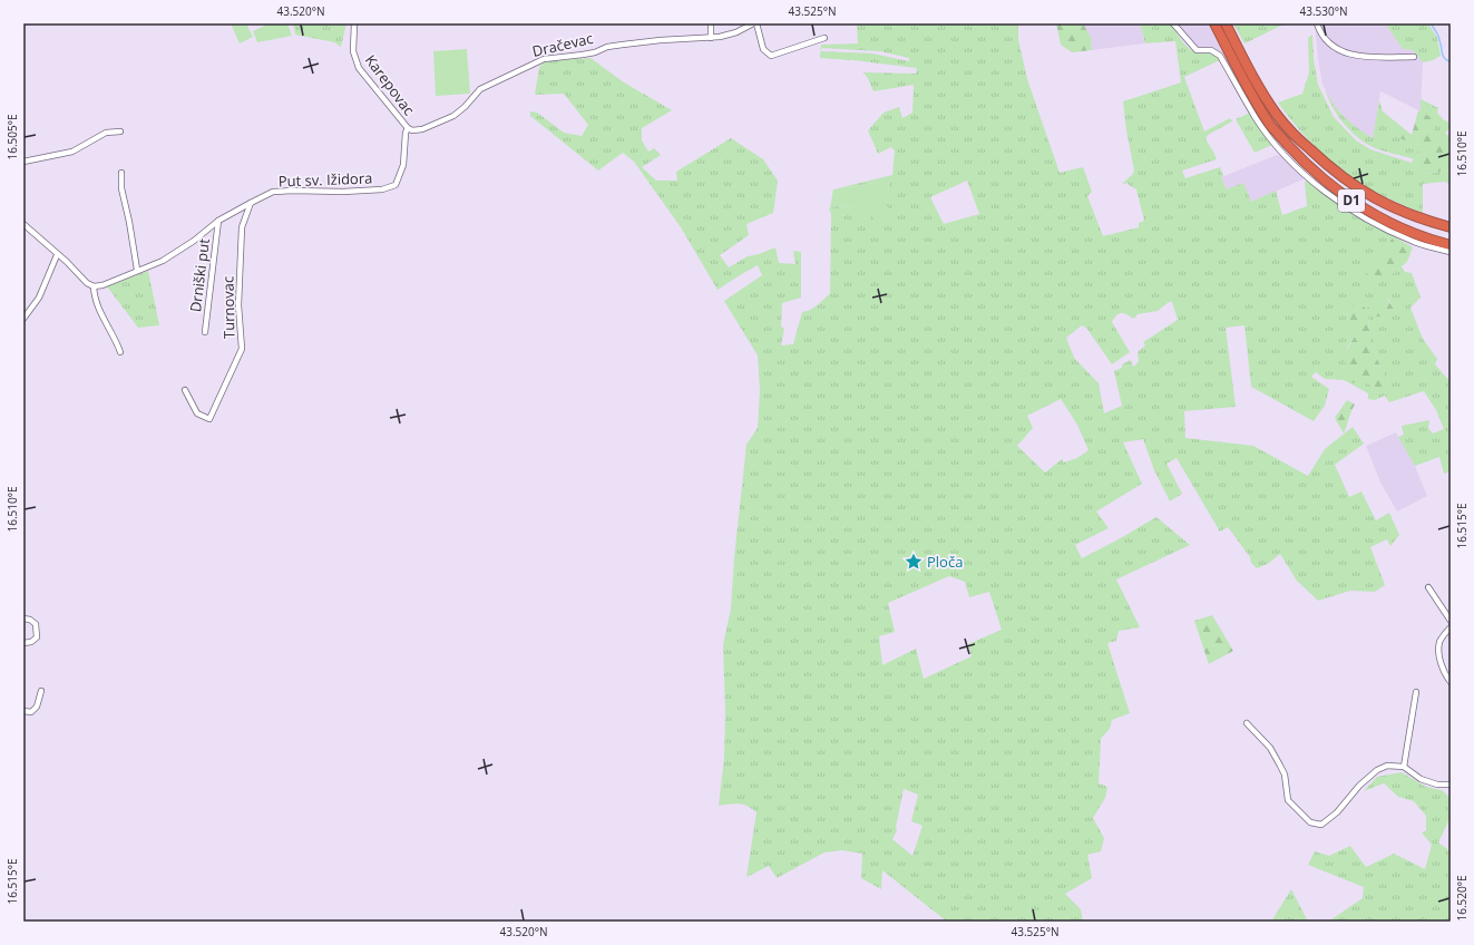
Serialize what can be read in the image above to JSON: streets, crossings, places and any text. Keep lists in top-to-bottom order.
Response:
{
  "streets": {
    "highway": ["D1"],
    "street": [
      "Dračevac",
      "Karepovac",
      "Put sv. Ižidora",
      "Drniški put",
      "Turnovac"
    ]
  },
  "crossings": [
    ["Dračevac", "Karepovac"],
    ["Dračevac", "Put sv. Ižidora"],
    ["Karepovac", "Put sv. Ižidora"],
    ["Put sv. Ižidora", "Drniški put"],
    ["Put sv. Ižidora", "Turnovac"]
  ],
  "places": {
    "place": ["Ploča"]
  },
  "coordinates": [
    "43.520°N",
    "43.525°N",
    "43.530°N",
    "16.505°E",
    "16.510°E",
    "16.515°E",
    "16.520°E"
  ]
}
